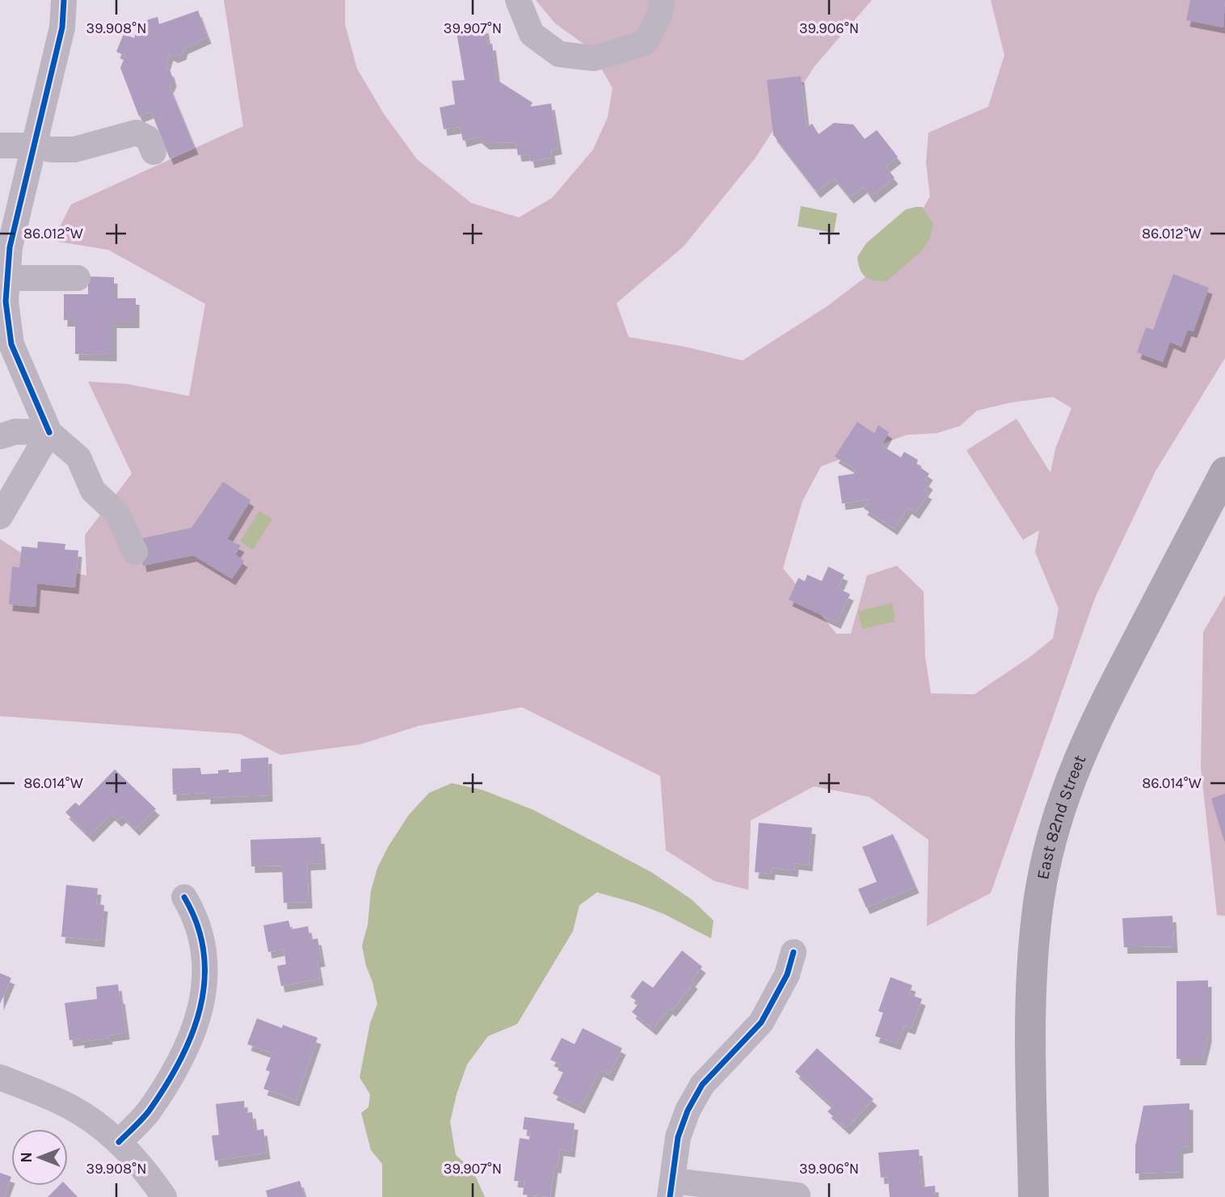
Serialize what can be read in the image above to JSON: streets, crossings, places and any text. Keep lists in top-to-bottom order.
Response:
{
  "streets": {
    "main road": ["East 82nd Street"]
  },
  "north": "left",
  "coordinates": [
    "39.908°N",
    "39.907°N",
    "39.906°N",
    "86.012°W",
    "86.014°W"
  ]
}
